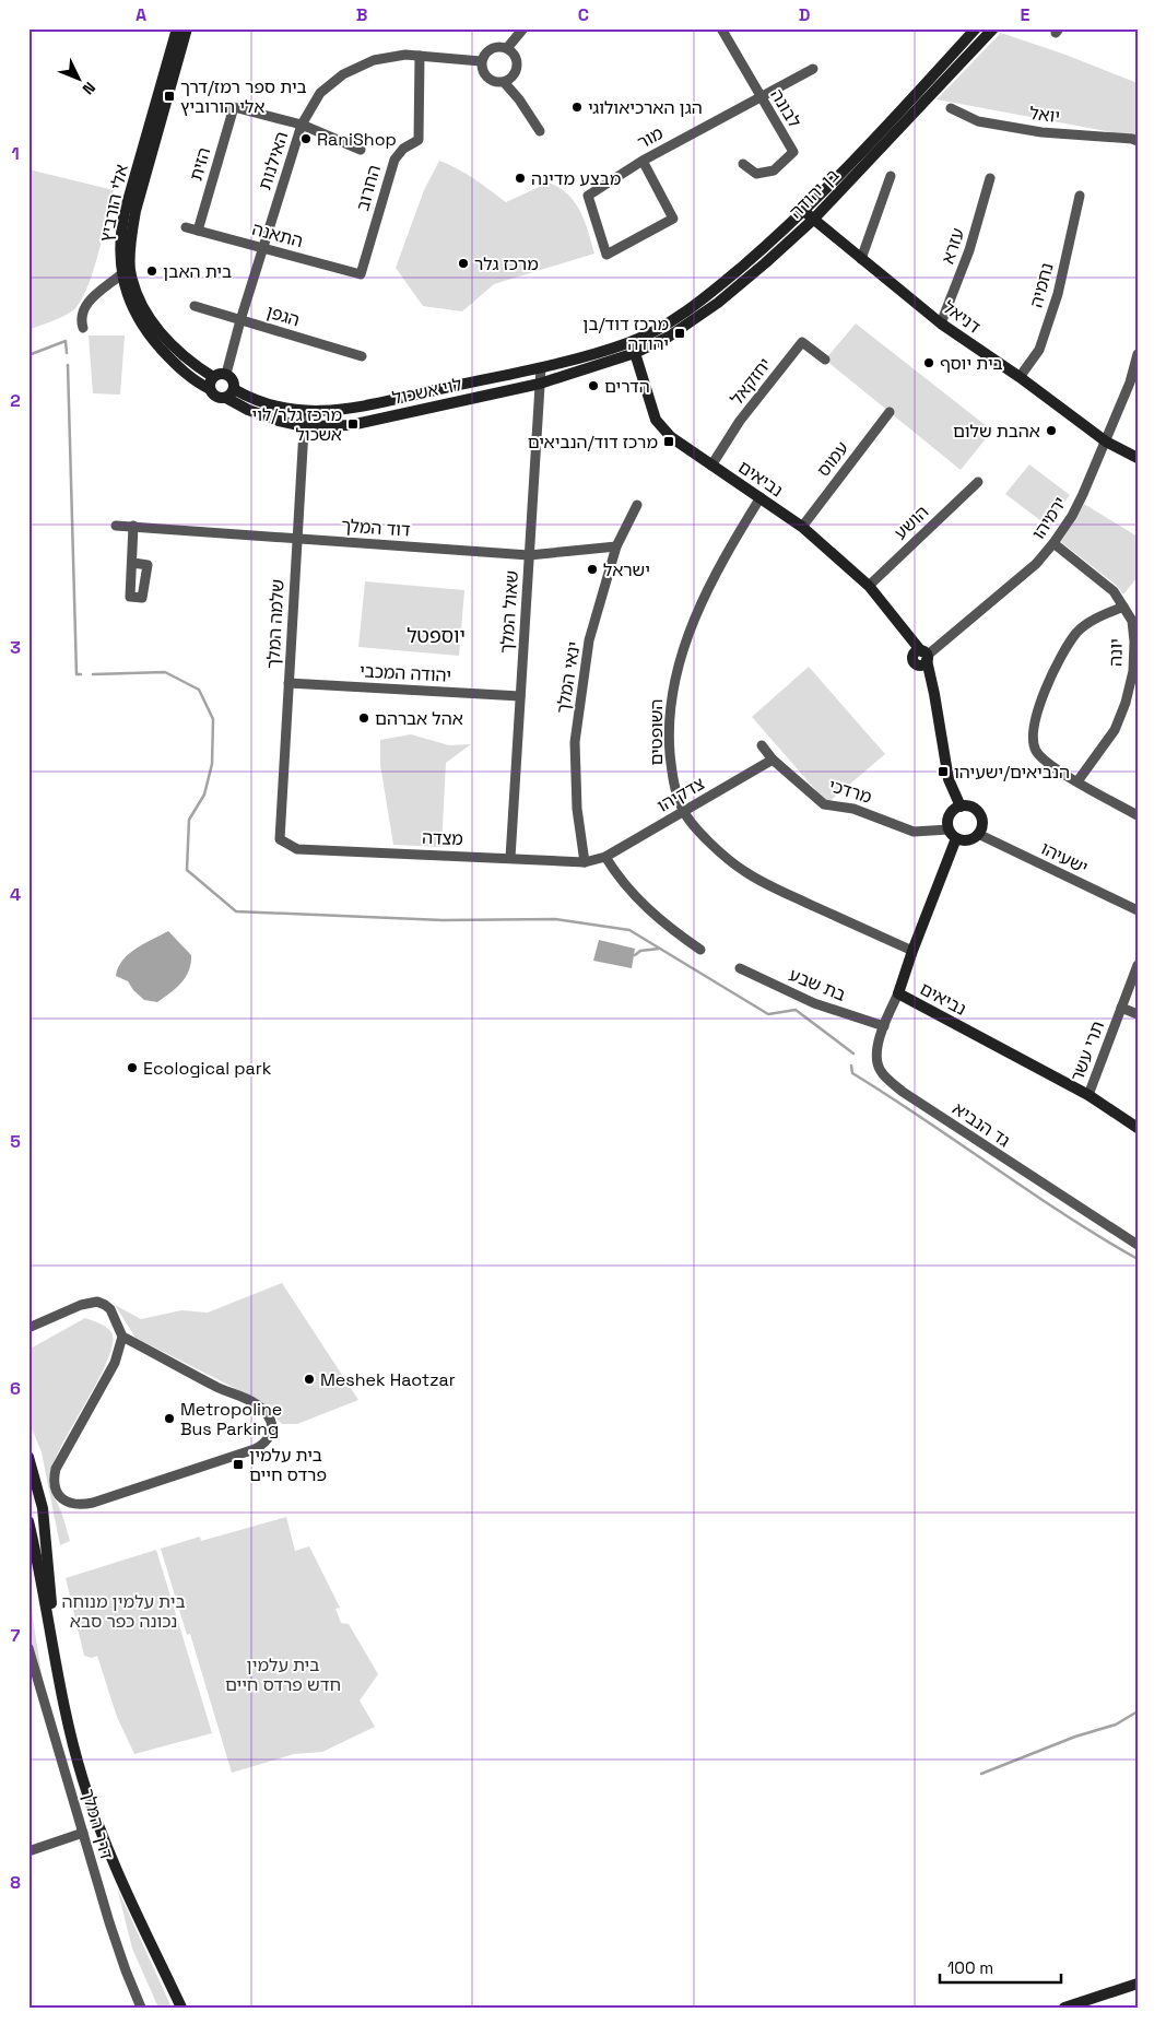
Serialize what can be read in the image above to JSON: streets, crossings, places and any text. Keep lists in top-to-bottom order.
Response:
{
  "streets": {
    "street": [
      "לבונה",
      "יואל",
      "מור",
      "האילנות",
      "הזית",
      "החרוב",
      "בן יהודה",
      "אלי הורביץ",
      "התאנה",
      "עזרא",
      "נחמיה",
      "הגפן",
      "דניאל",
      "יחזקאל",
      "לוי אשכול",
      "עמוס",
      "נביאים",
      "ירמיהו",
      "הושע",
      "דוד המלך",
      "שאול המלך",
      "שלמה המלך",
      "יונה",
      "יהודה המכבי",
      "ינאי המלך",
      "השופטים",
      "מרדכי",
      "צדקיהו",
      "מצדה",
      "ישעיהו",
      "בת שבע",
      "תרי עשר",
      "גד הנביא",
      "דרך המלך"
    ]
  },
  "crossings": [
    ["לבונה", "מור"],
    ["האילנות", "הזית"],
    ["האילנות", "החרוב"],
    ["האילנות", "אלי הורביץ"],
    ["האילנות", "התאנה"],
    ["האילנות", "הגפן"],
    ["האילנות", "לוי אשכול"],
    ["הזית", "התאנה"],
    ["החרוב", "התאנה"],
    ["בן יהודה", "דניאל"],
    ["בן יהודה", "לוי אשכול"],
    ["בן יהודה", "נביאים"],
    ["אלי הורביץ", "לוי אשכול"],
    ["עזרא", "דניאל"],
    ["נחמיה", "דניאל"],
    ["דניאל", "ירמיהו"],
    ["יחזקאל", "נביאים"],
    ["לוי אשכול", "נביאים"],
    ["לוי אשכול", "שאול המלך"],
    ["לוי אשכול", "שלמה המלך"],
    ["עמוס", "נביאים"],
    ["נביאים", "ירמיהו"],
    ["נביאים", "הושע"],
    ["נביאים", "השופטים"],
    ["נביאים", "מרדכי"],
    ["נביאים", "ישעיהו"],
    ["נביאים", "תרי עשר"],
    ["נביאים", "גד הנביא"],
    ["ירמיהו", "יונה"],
    ["דוד המלך", "שאול המלך"],
    ["דוד המלך", "שלמה המלך"],
    ["דוד המלך", "ינאי המלך"],
    ["שאול המלך", "יהודה המכבי"],
    ["שאול המלך", "מצדה"],
    ["שלמה המלך", "יהודה המכבי"],
    ["שלמה המלך", "מצדה"],
    ["ינאי המלך", "מצדה"],
    ["השופטים", "צדקיהו"],
    ["מרדכי", "צדקיהו"],
    ["מרדכי", "ישעיהו"],
    ["צדקיהו", "מצדה"],
    ["בת שבע", "גד הנביא"]
  ],
  "districts": ["יוספטל"],
  "parks": ["בית עלמין מנוחה נכונה כפר סבא", "בית עלמין חדש פרדס חיים"],
  "places": {
    "transit": [
      "בית ספר רמז/דרך אלי הורוביץ",
      "מרכז דוד/בן יהודה",
      "מרכז גלר/לוי אשכול",
      "מרכז דוד/הנביאים",
      "הנביאים/ישעיהו",
      "בית עלמין פרדס חיים"
    ],
    "other": [
      "הגן הארכיאולוגי",
      "RaniShop",
      "מבצע מדינה",
      "מרכז גלר",
      "בית האבן",
      "בית יוסף",
      "הדרים",
      "אהבת שלום",
      "ישראל",
      "אהל אברהם",
      "Ecological park",
      "Meshek Haotzar",
      "Metropoline Bus Parking"
    ]
  },
  "scale_bar": "100 m",
  "north": "bottom right",
  "grid": {
    "columns": [
      "A",
      "B",
      "C",
      "D",
      "E"
    ],
    "rows": [
      "1",
      "2",
      "3",
      "4",
      "5",
      "6",
      "7",
      "8"
    ]
  }
}
